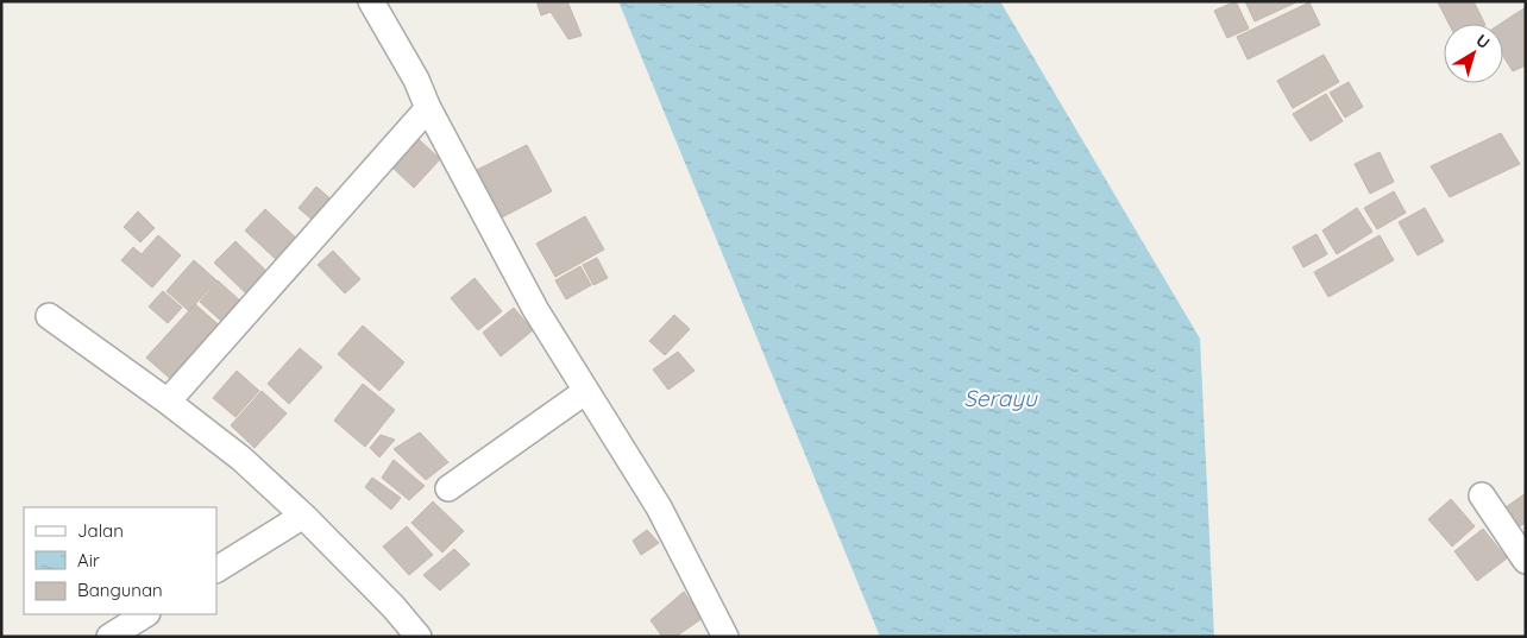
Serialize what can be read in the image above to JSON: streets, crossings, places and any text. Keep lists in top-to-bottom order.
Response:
{
  "water": ["Serayu"],
  "legend": ["Jalan", "Air", "Bangunan"],
  "north": "top right"
}
